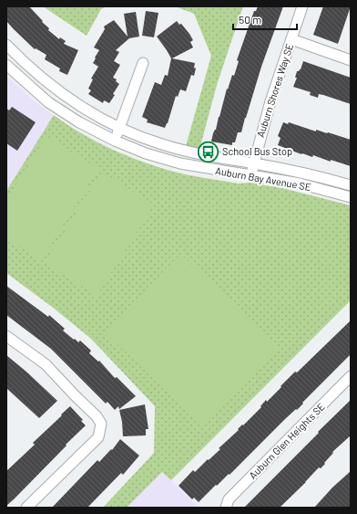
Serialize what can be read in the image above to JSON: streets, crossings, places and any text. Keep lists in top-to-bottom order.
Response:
{
  "streets": {
    "street": ["Auburn Shores Way SE", "Auburn Bay Avenue SE", "Auburn Glen Heights SE"]
  },
  "crossings": [
    ["Auburn Shores Way SE", "Auburn Bay Avenue SE"]
  ],
  "places": {
    "bus stop": ["School Bus Stop"]
  },
  "scale_bar": "50 m"
}
